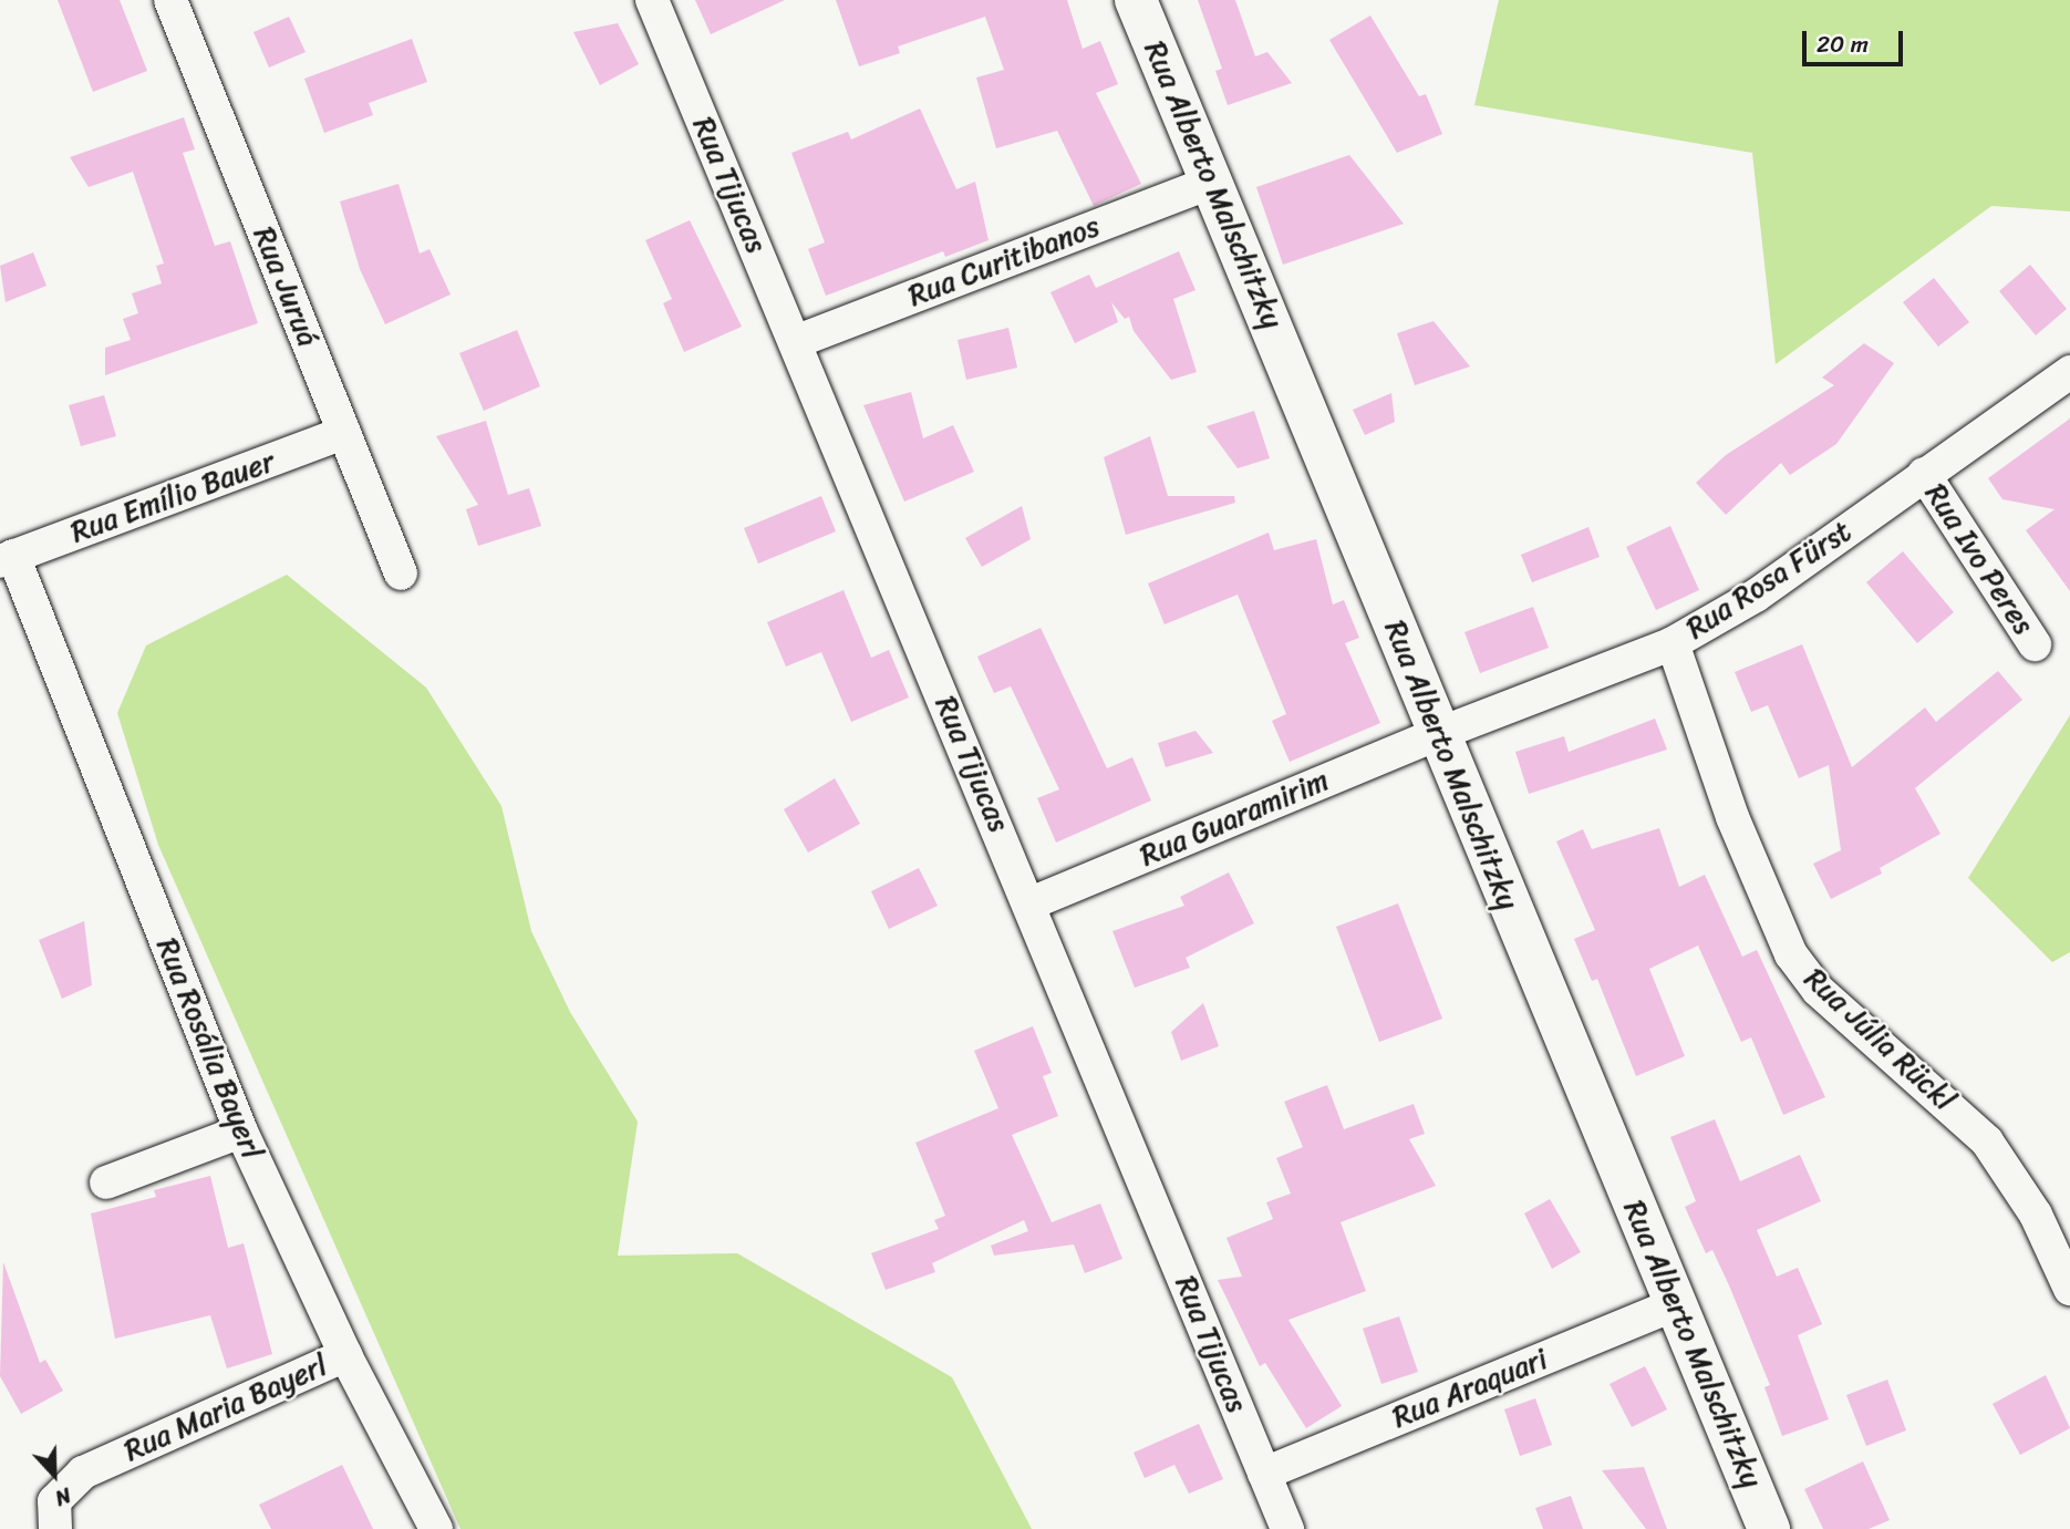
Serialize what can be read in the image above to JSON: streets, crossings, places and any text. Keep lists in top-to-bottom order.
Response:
{
  "streets": {
    "street": [
      "Rua Tijucas",
      "Rua Alberto Malschitzky",
      "Rua Curitibanos",
      "Rua Juruá",
      "Rua Emílio Bauer",
      "Rua Ivo Peres",
      "Rua Rosa Fürst",
      "Rua Guaramirim",
      "Rua Júlia Rückl",
      "Rua Rosália Bayerl",
      "Rua Araquari",
      "Rua Maria Bayerl"
    ]
  },
  "crossings": [
    ["Rua Tijucas", "Rua Curitibanos"],
    ["Rua Tijucas", "Rua Guaramirim"],
    ["Rua Tijucas", "Rua Araquari"],
    ["Rua Alberto Malschitzky", "Rua Curitibanos"],
    ["Rua Alberto Malschitzky", "Rua Rosa Fürst"],
    ["Rua Alberto Malschitzky", "Rua Guaramirim"],
    ["Rua Alberto Malschitzky", "Rua Araquari"],
    ["Rua Juruá", "Rua Emílio Bauer"],
    ["Rua Emílio Bauer", "Rua Rosália Bayerl"],
    ["Rua Ivo Peres", "Rua Rosa Fürst"],
    ["Rua Rosa Fürst", "Rua Guaramirim"],
    ["Rua Rosa Fürst", "Rua Júlia Rückl"],
    ["Rua Rosália Bayerl", "Rua Maria Bayerl"]
  ],
  "scale_bar": "20 m",
  "north": "bottom"
}
